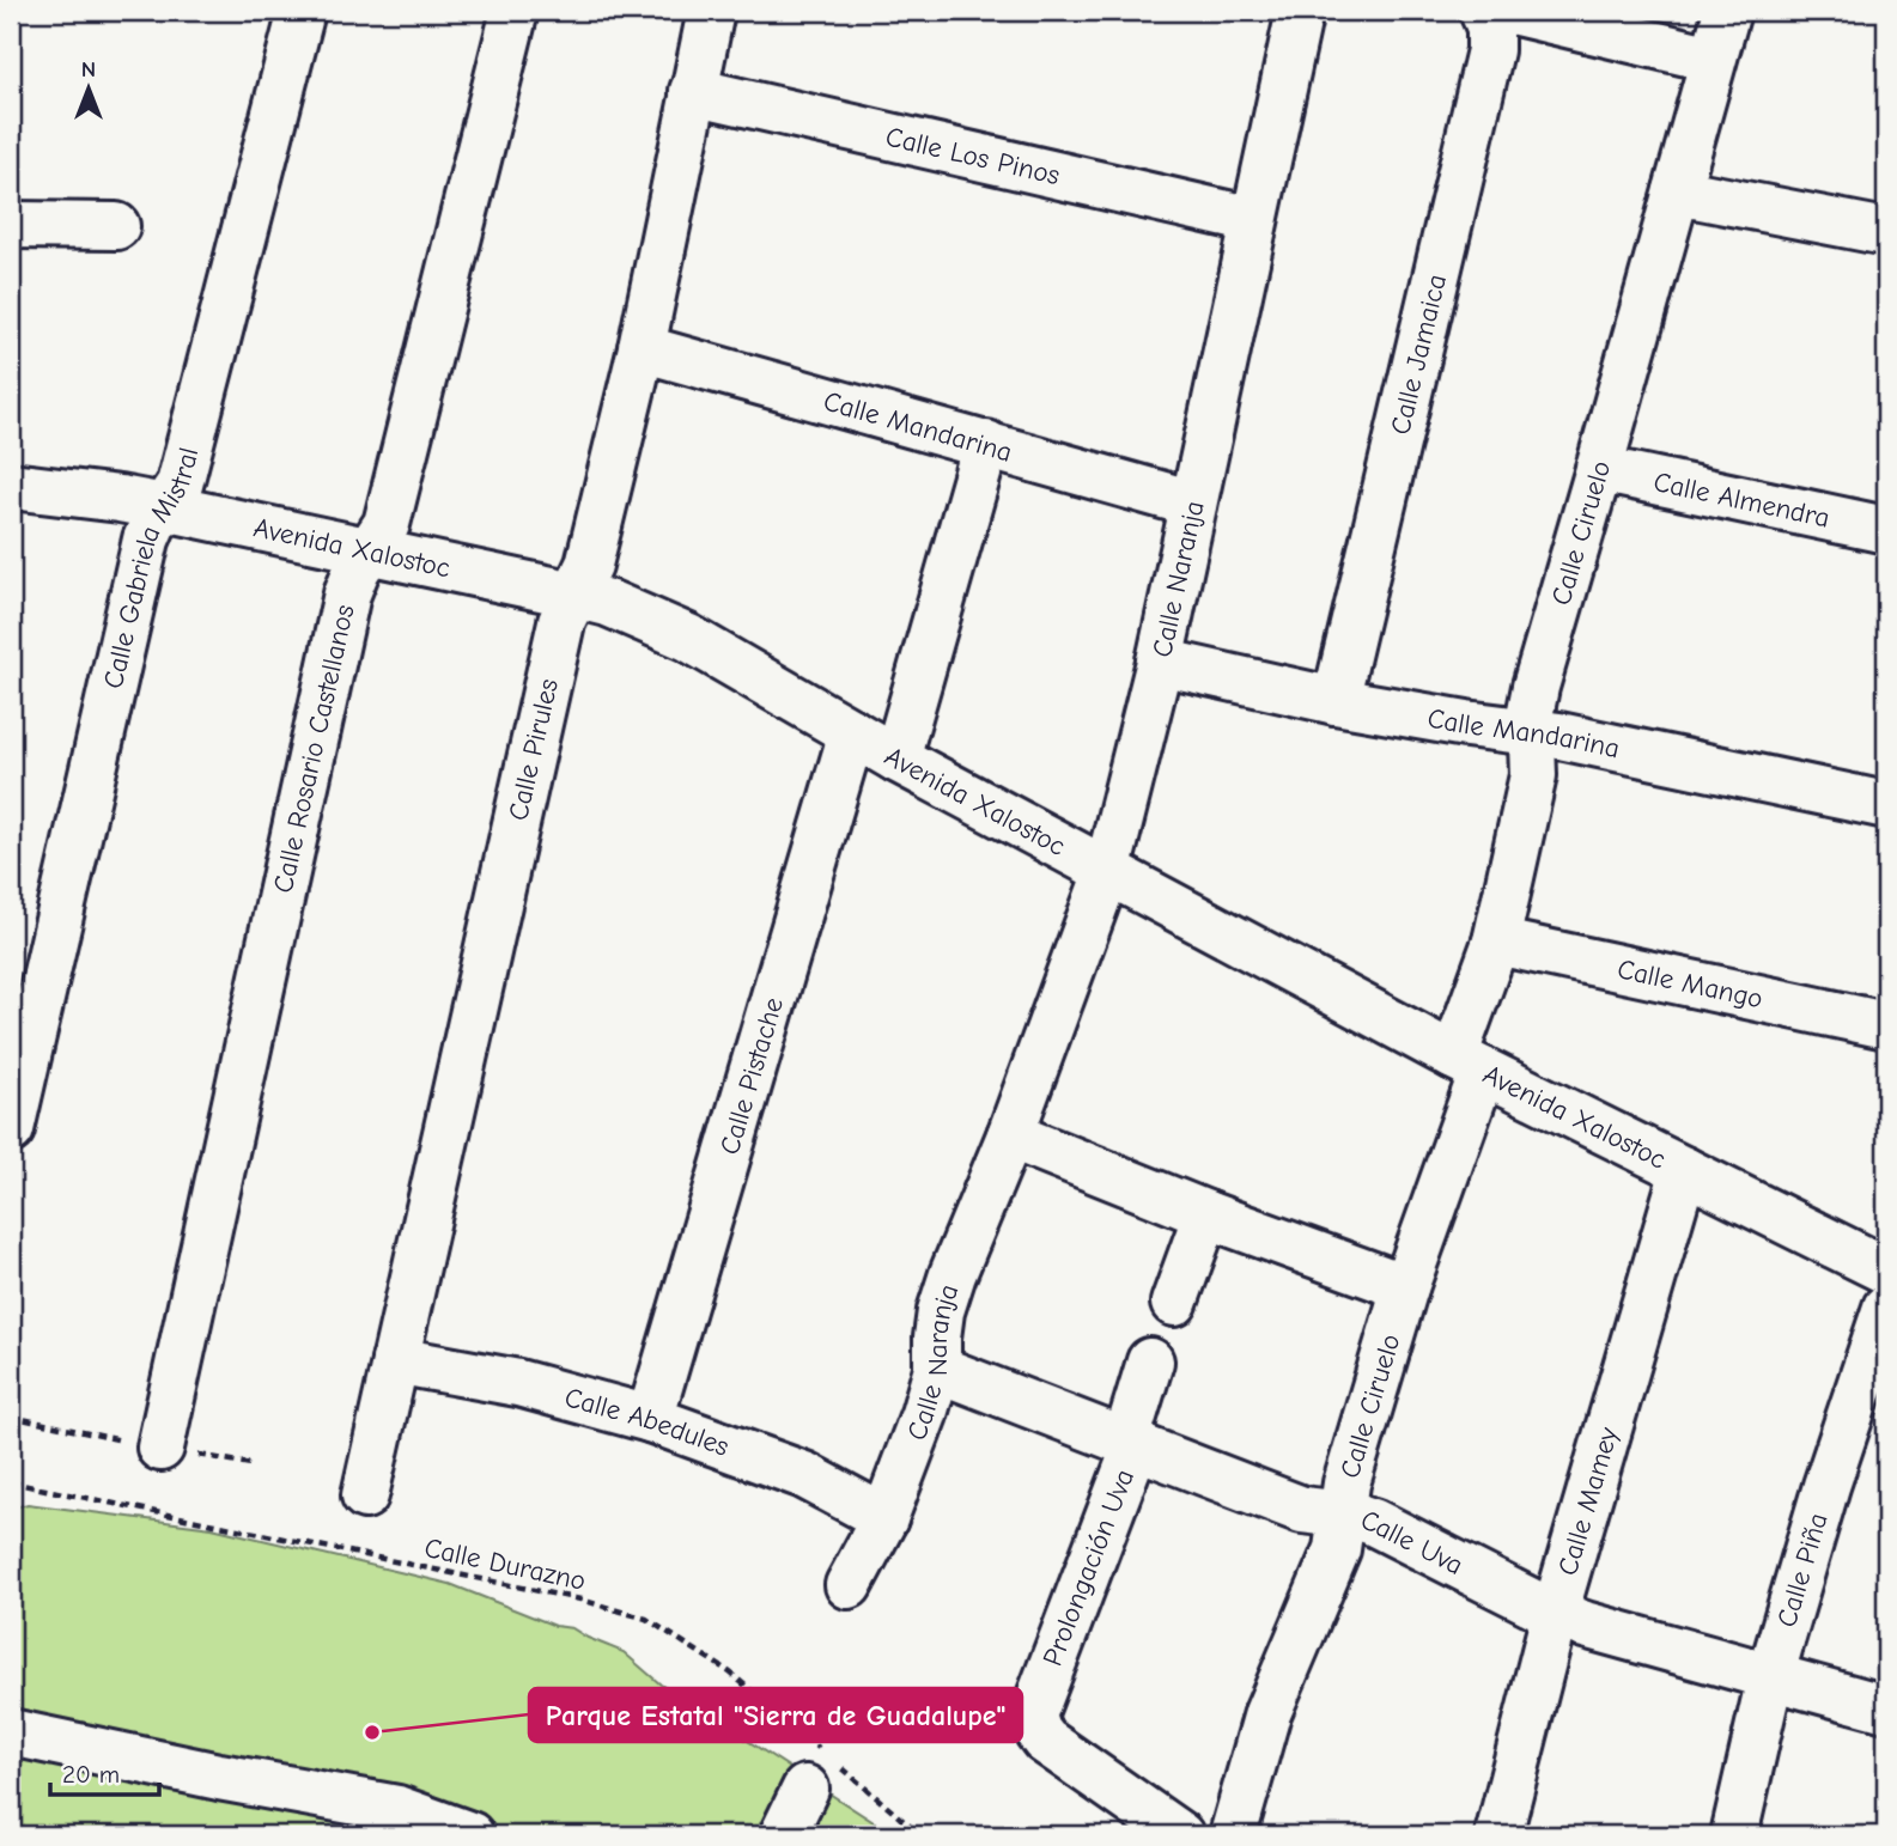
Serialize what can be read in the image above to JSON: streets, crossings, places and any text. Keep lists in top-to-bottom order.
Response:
{
  "streets": {
    "street": [
      "Calle Los Pinos",
      "Calle Jamaica",
      "Calle Mandarina",
      "Calle Almendra",
      "Calle Ciruelo",
      "Avenida Xalostoc",
      "Calle Gabriela Mistral",
      "Calle Naranja",
      "Calle Rosario Castellanos",
      "Calle Pirules",
      "Calle Mango",
      "Calle Pistache",
      "Calle Abedules",
      "Calle Mamey",
      "Calle Uva",
      "Prolongación Uva",
      "Calle Piña"
    ],
    "path": ["Calle Durazno"]
  },
  "crossings": [
    ["Calle Los Pinos", "Calle Naranja"],
    ["Calle Los Pinos", "Calle Pirules"],
    ["Calle Jamaica", "Calle Mandarina"],
    ["Calle Mandarina", "Calle Ciruelo"],
    ["Calle Mandarina", "Calle Naranja"],
    ["Calle Mandarina", "Calle Pirules"],
    ["Calle Almendra", "Calle Ciruelo"],
    ["Calle Ciruelo", "Avenida Xalostoc"],
    ["Calle Ciruelo", "Calle Mango"],
    ["Calle Ciruelo", "Calle Uva"],
    ["Avenida Xalostoc", "Calle Gabriela Mistral"],
    ["Avenida Xalostoc", "Calle Naranja"],
    ["Avenida Xalostoc", "Calle Rosario Castellanos"],
    ["Avenida Xalostoc", "Calle Pirules"],
    ["Avenida Xalostoc", "Calle Pistache"],
    ["Avenida Xalostoc", "Calle Mamey"],
    ["Calle Naranja", "Calle Abedules"],
    ["Calle Naranja", "Calle Uva"],
    ["Calle Pirules", "Calle Abedules"],
    ["Calle Pistache", "Calle Abedules"],
    ["Calle Mamey", "Calle Uva"],
    ["Calle Uva", "Prolongación Uva"],
    ["Calle Uva", "Calle Piña"]
  ],
  "places": ["Parque Estatal \"Sierra de Guadalupe\""],
  "scale_bar": "20 m",
  "north": "top"
}
